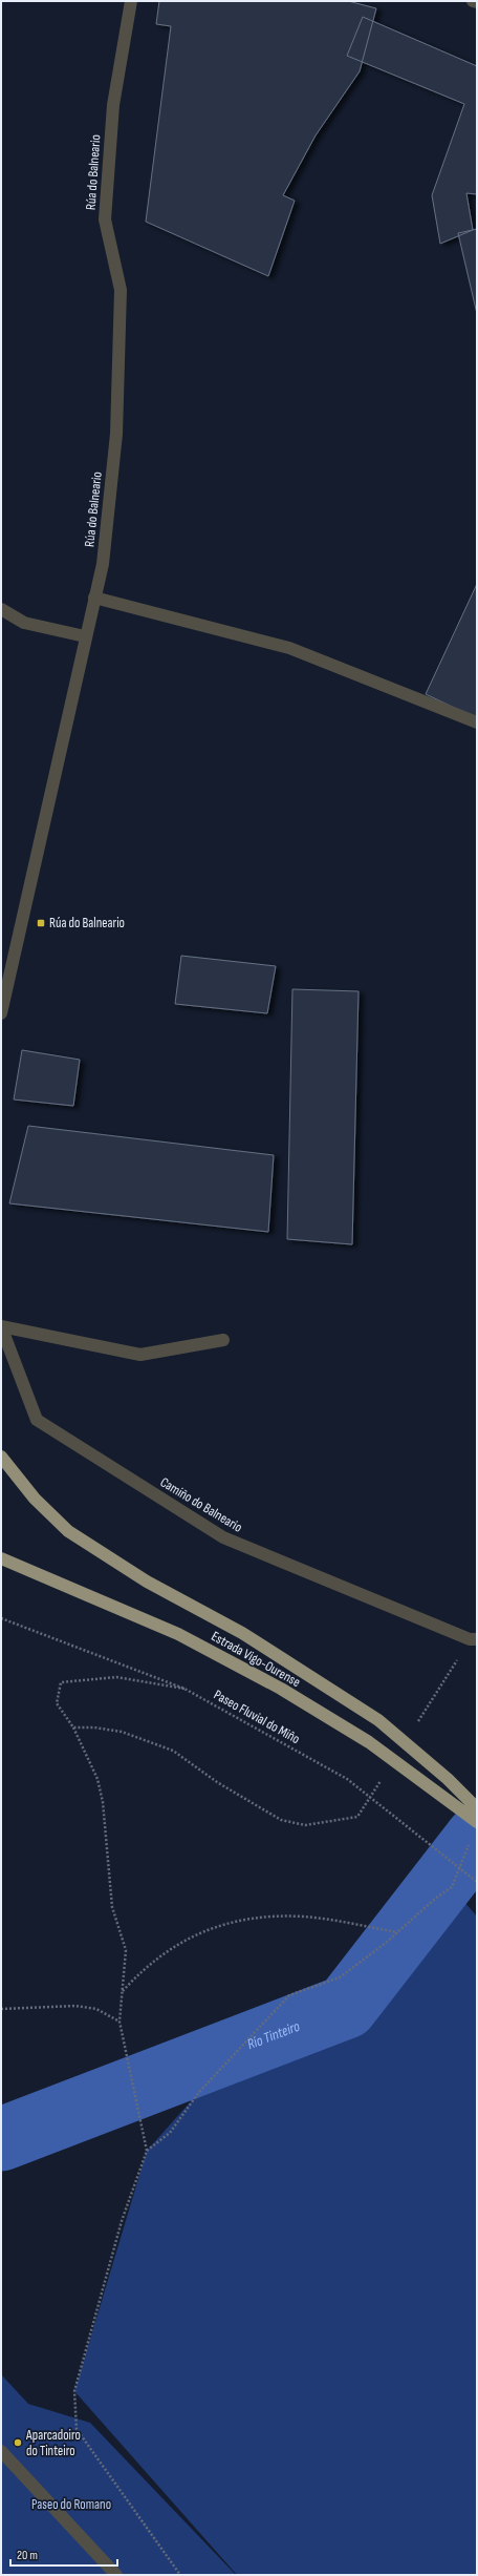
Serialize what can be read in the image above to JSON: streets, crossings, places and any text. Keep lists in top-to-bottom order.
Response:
{
  "streets": {
    "highway": ["Estrada Vigo-Ourense"],
    "street": ["Rúa do Balneario", "Camiño do Balneario"],
    "path": ["Paseo Fluvial do Miño"]
  },
  "water": ["Río Tinteiro"],
  "parks": ["Paseo do Romano"],
  "places": {
    "transit": ["Rúa do Balneario"],
    "other": ["Aparcadoiro do Tinteiro"]
  },
  "scale_bar": "20 m"
}
